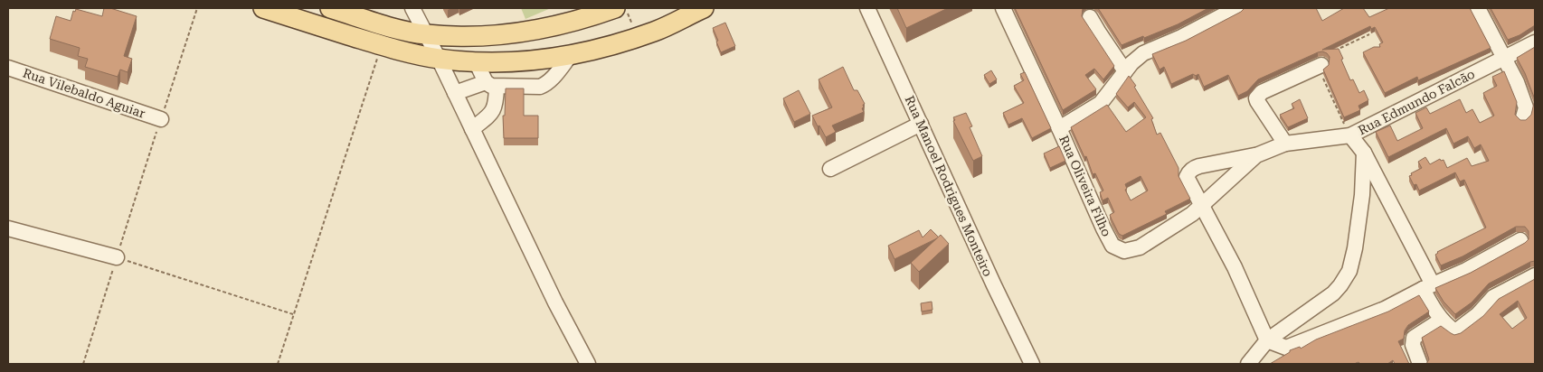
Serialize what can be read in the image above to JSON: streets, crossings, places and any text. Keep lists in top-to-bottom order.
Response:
{
  "streets": {
    "street": [
      "Rua Vilebaldo Aguiar",
      "Rua Edmundo Falcão",
      "Rua Manoel Rodrigues Monteiro",
      "Rua Oliveira Filho"
    ]
  },
  "crossings": [
    ["Rua Edmundo Falcão", "Rua Oliveira Filho"]
  ]
}
